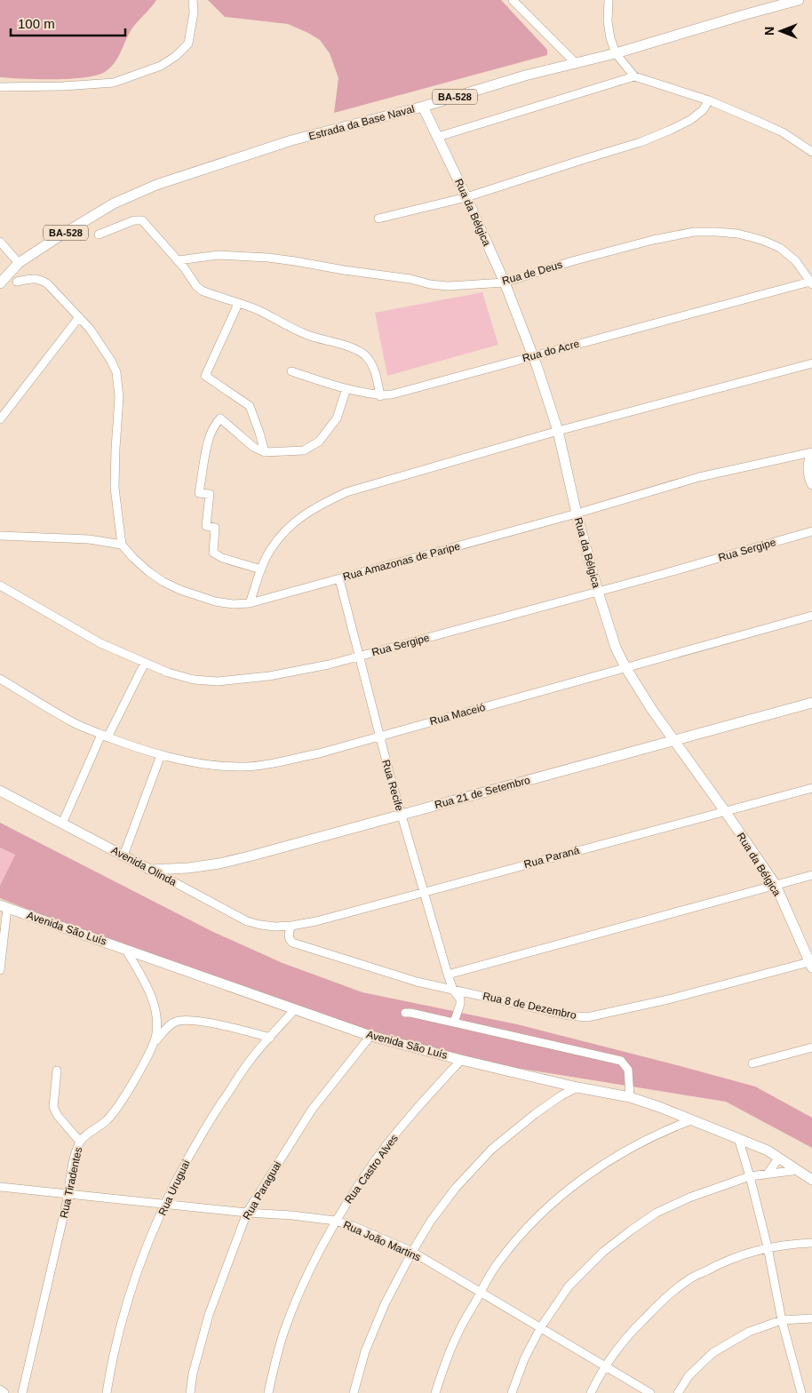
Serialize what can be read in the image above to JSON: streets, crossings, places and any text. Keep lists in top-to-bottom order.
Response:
{
  "streets": {
    "main road": [
      "BA-528",
      "Estrada da Base Naval",
      "Rua da Bélgica",
      "Rua 21 de Setembro",
      "Avenida Olinda",
      "Avenida São Luís"
    ],
    "street": [
      "Rua de Deus",
      "Rua do Acre",
      "Rua Sergipe",
      "Rua Amazonas de Paripe",
      "Rua Maceió",
      "Rua Recife",
      "Rua Paraná",
      "Rua 8 de Dezembro",
      "Rua Castro Alves",
      "Rua Tiradentes",
      "Rua Uruguai",
      "Rua Paraguai",
      "Rua João Martins"
    ]
  },
  "crossings": [
    ["BA-528", "Estrada da Base Naval"],
    ["Estrada da Base Naval", "Rua da Bélgica"],
    ["Rua da Bélgica", "Rua de Deus"],
    ["Rua da Bélgica", "Rua do Acre"],
    ["Rua da Bélgica", "Rua Sergipe"],
    ["Rua da Bélgica", "Rua Amazonas de Paripe"],
    ["Rua da Bélgica", "Rua Maceió"],
    ["Rua da Bélgica", "Rua 21 de Setembro"],
    ["Rua da Bélgica", "Rua Paraná"],
    ["Rua da Bélgica", "Rua 8 de Dezembro"],
    ["Rua de Deus", "Rua do Acre"],
    ["Rua Sergipe", "Rua Recife"],
    ["Rua Amazonas de Paripe", "Rua Recife"],
    ["Rua Maceió", "Rua Recife"],
    ["Rua Recife", "Rua 21 de Setembro"],
    ["Rua Recife", "Rua Paraná"],
    ["Rua Recife", "Rua 8 de Dezembro"],
    ["Rua 21 de Setembro", "Avenida Olinda"],
    ["Rua Paraná", "Avenida Olinda"],
    ["Rua Paraná", "Rua 8 de Dezembro"],
    ["Avenida Olinda", "Rua 8 de Dezembro"],
    ["Avenida São Luís", "Rua Castro Alves"],
    ["Avenida São Luís", "Rua Tiradentes"],
    ["Avenida São Luís", "Rua Uruguai"],
    ["Avenida São Luís", "Rua Paraguai"],
    ["Rua Castro Alves", "Rua João Martins"],
    ["Rua Tiradentes", "Rua João Martins"],
    ["Rua Uruguai", "Rua João Martins"],
    ["Rua Paraguai", "Rua João Martins"]
  ],
  "scale_bar": "100 m",
  "north": "left"
}
